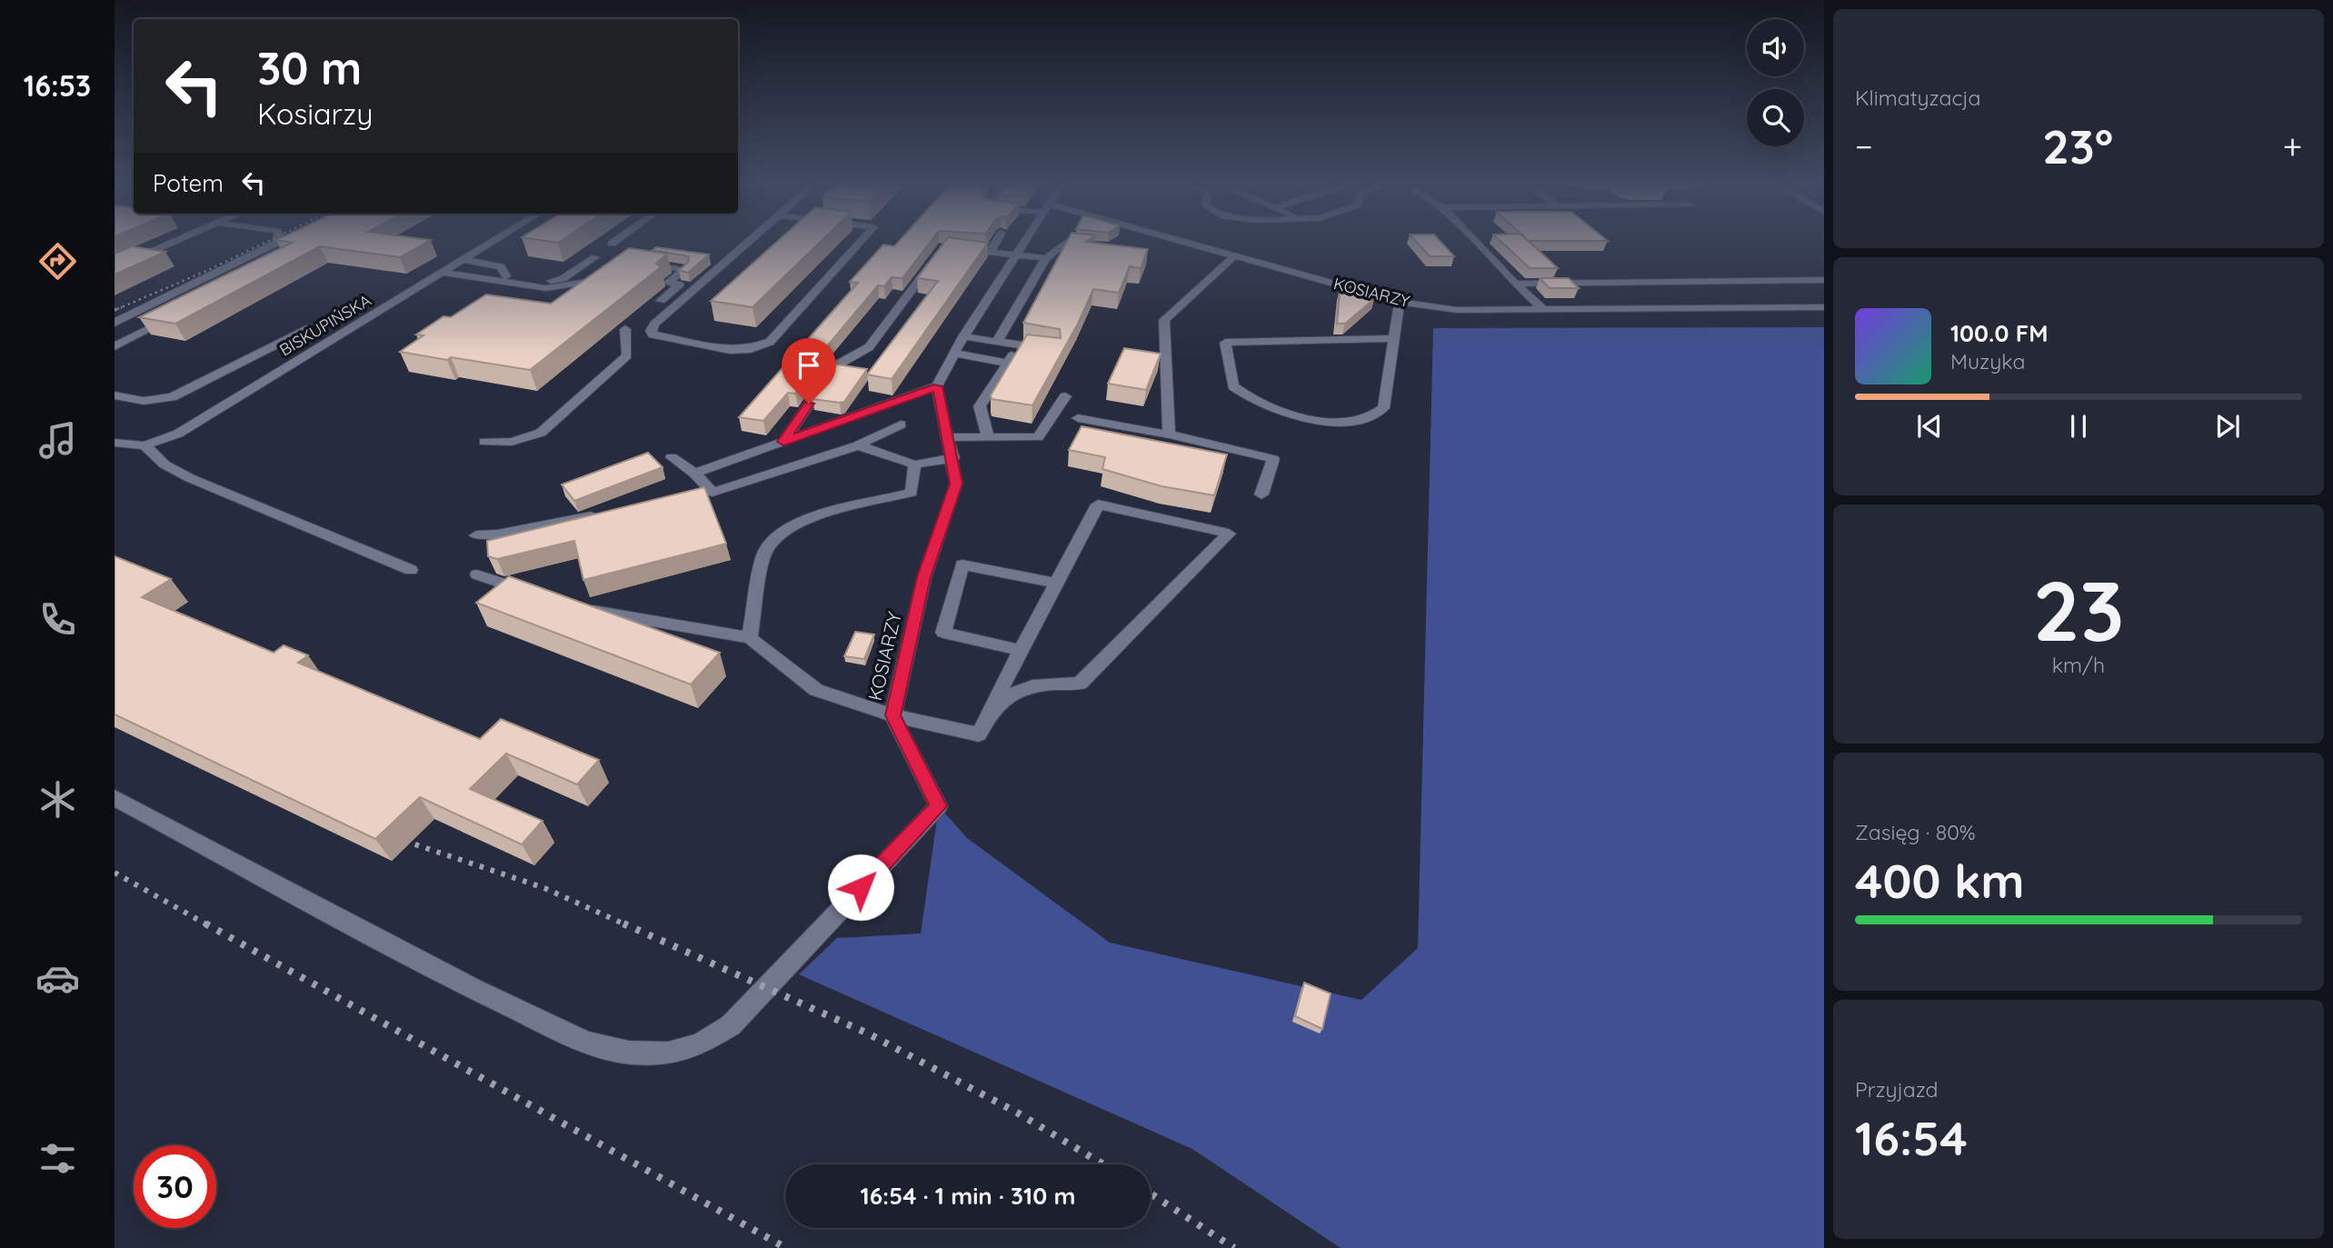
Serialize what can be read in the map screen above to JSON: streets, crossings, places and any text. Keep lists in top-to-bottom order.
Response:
{
  "streets": {
    "street": ["KOSIARZY", "BISKUPIŃSKA"]
  },
  "page": {
    "tabs": "16:53",
    "tile": [
      "Klimatyzacja",
      ["23", "km/h"],
      ["Zasięg · 80%", "400 km"],
      ["Przyjazd", "16:54"]
    ],
    "turn": ["30 m", "Kosiarzy"],
    "heat": ["−", "23°", "+"],
    "then": "Potem",
    "song": ["100.0 FM", "Muzyka"],
    "limit": "30",
    "trip": "16:54 · 1 min · 310 m"
  }
}
